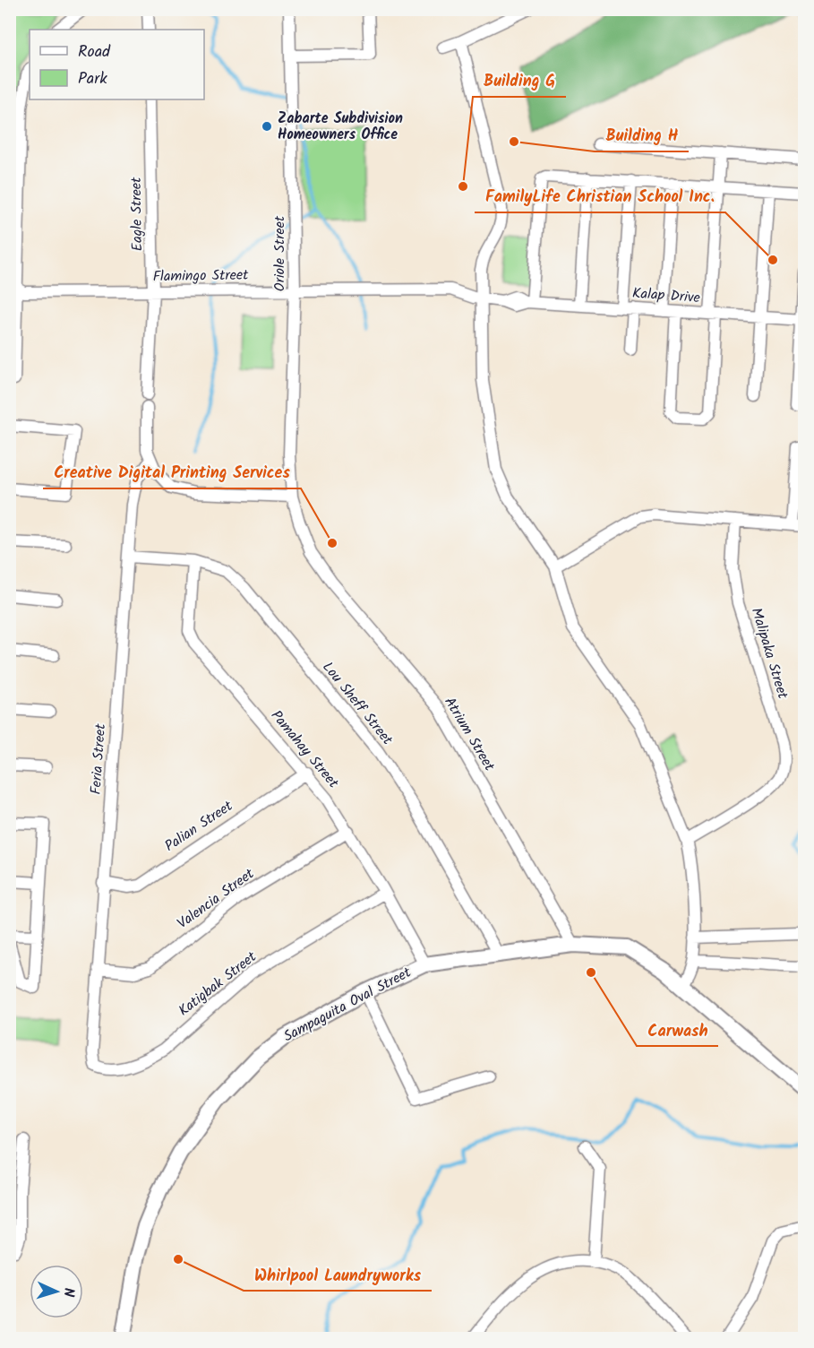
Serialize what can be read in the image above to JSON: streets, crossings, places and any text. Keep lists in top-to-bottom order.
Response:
{
  "streets": {
    "main road": ["Sampaguita Oval Street"],
    "street": [
      "Eagle Street",
      "Oriole Street",
      "Flamingo Street",
      "Kalap Drive",
      "Malipaka Street",
      "Lou Sheff Street",
      "Atrium Street",
      "Pamahay Street",
      "Feria Street",
      "Palian Street",
      "Valencia Street",
      "Katigbak Street"
    ]
  },
  "crossings": [
    ["Eagle Street", "Flamingo Street"],
    ["Oriole Street", "Flamingo Street"],
    ["Oriole Street", "Atrium Street"],
    ["Flamingo Street", "Kalap Drive"],
    ["Lou Sheff Street", "Pamahay Street"],
    ["Lou Sheff Street", "Feria Street"],
    ["Lou Sheff Street", "Sampaguita Oval Street"],
    ["Atrium Street", "Sampaguita Oval Street"],
    ["Pamahay Street", "Palian Street"],
    ["Pamahay Street", "Valencia Street"],
    ["Pamahay Street", "Katigbak Street"],
    ["Pamahay Street", "Sampaguita Oval Street"],
    ["Feria Street", "Palian Street"],
    ["Feria Street", "Valencia Street"],
    ["Feria Street", "Katigbak Street"]
  ],
  "places": [
    "Zabarte Subdivision Homeowners Office",
    "Building H",
    "Building G",
    "FamilyLife Christian School Inc.",
    "Creative Digital Printing Services",
    "Carwash",
    "Whirlpool Laundryworks"
  ],
  "legend": ["Road", "Park"],
  "north": "right"
}
